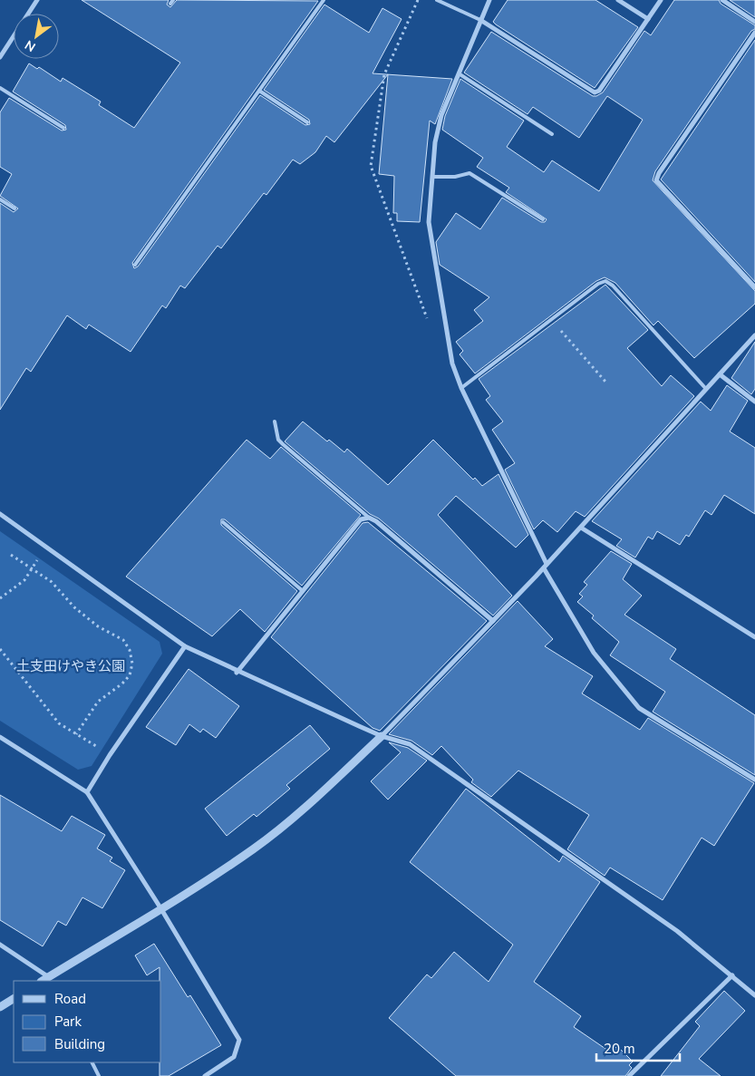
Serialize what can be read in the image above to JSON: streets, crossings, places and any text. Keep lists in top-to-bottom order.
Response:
{
  "parks": ["土支田けやき公園"],
  "legend": ["Road", "Park", "Building"],
  "scale_bar": "20 m",
  "north": "bottom left"
}
